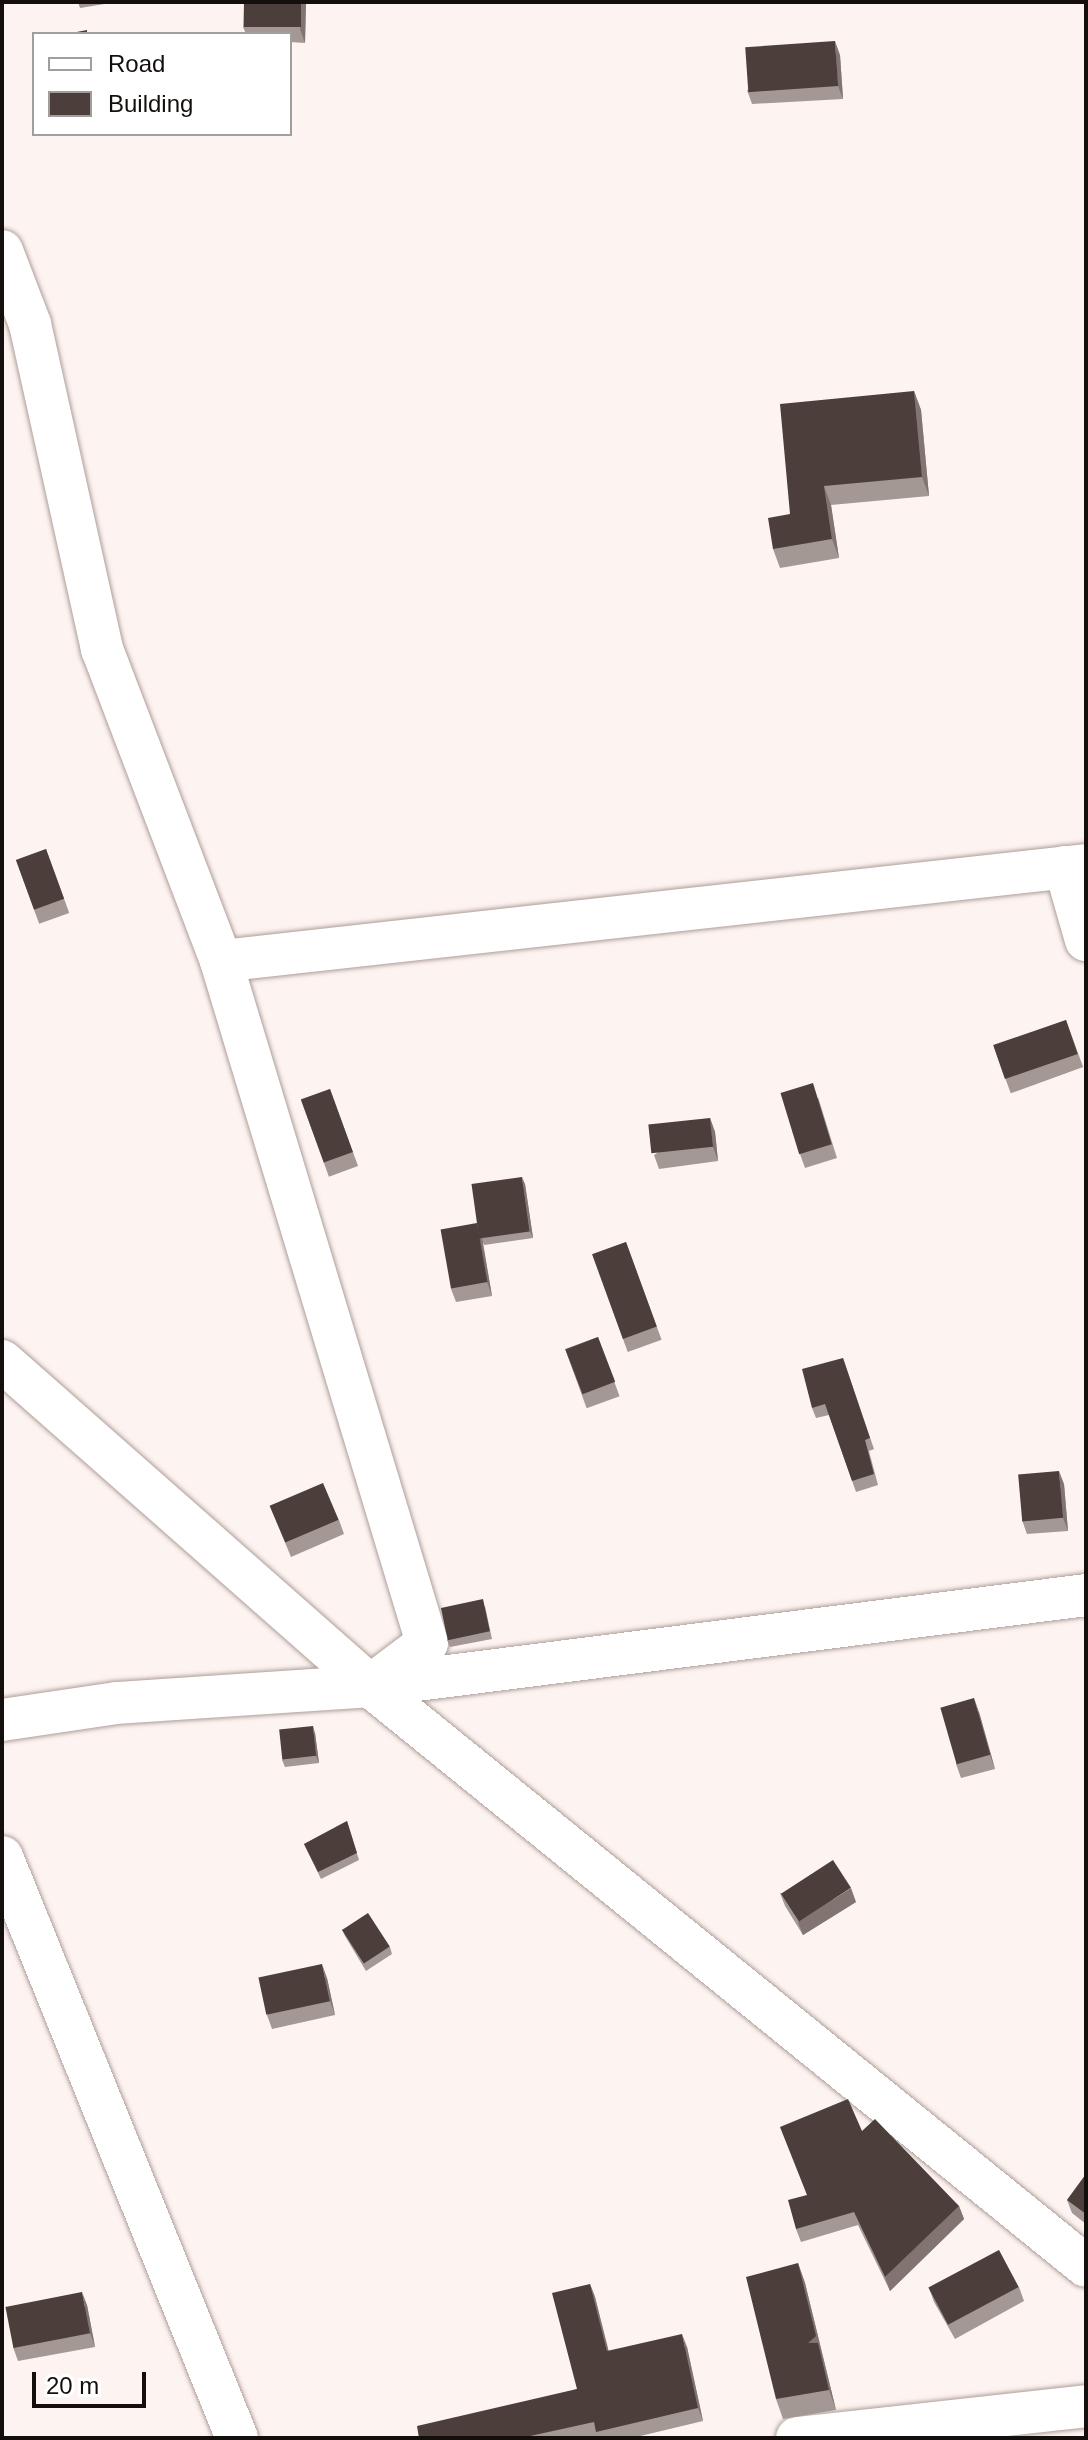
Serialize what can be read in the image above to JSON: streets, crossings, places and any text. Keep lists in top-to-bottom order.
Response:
{
  "legend": ["Road", "Building"],
  "scale_bar": "20 m"
}
